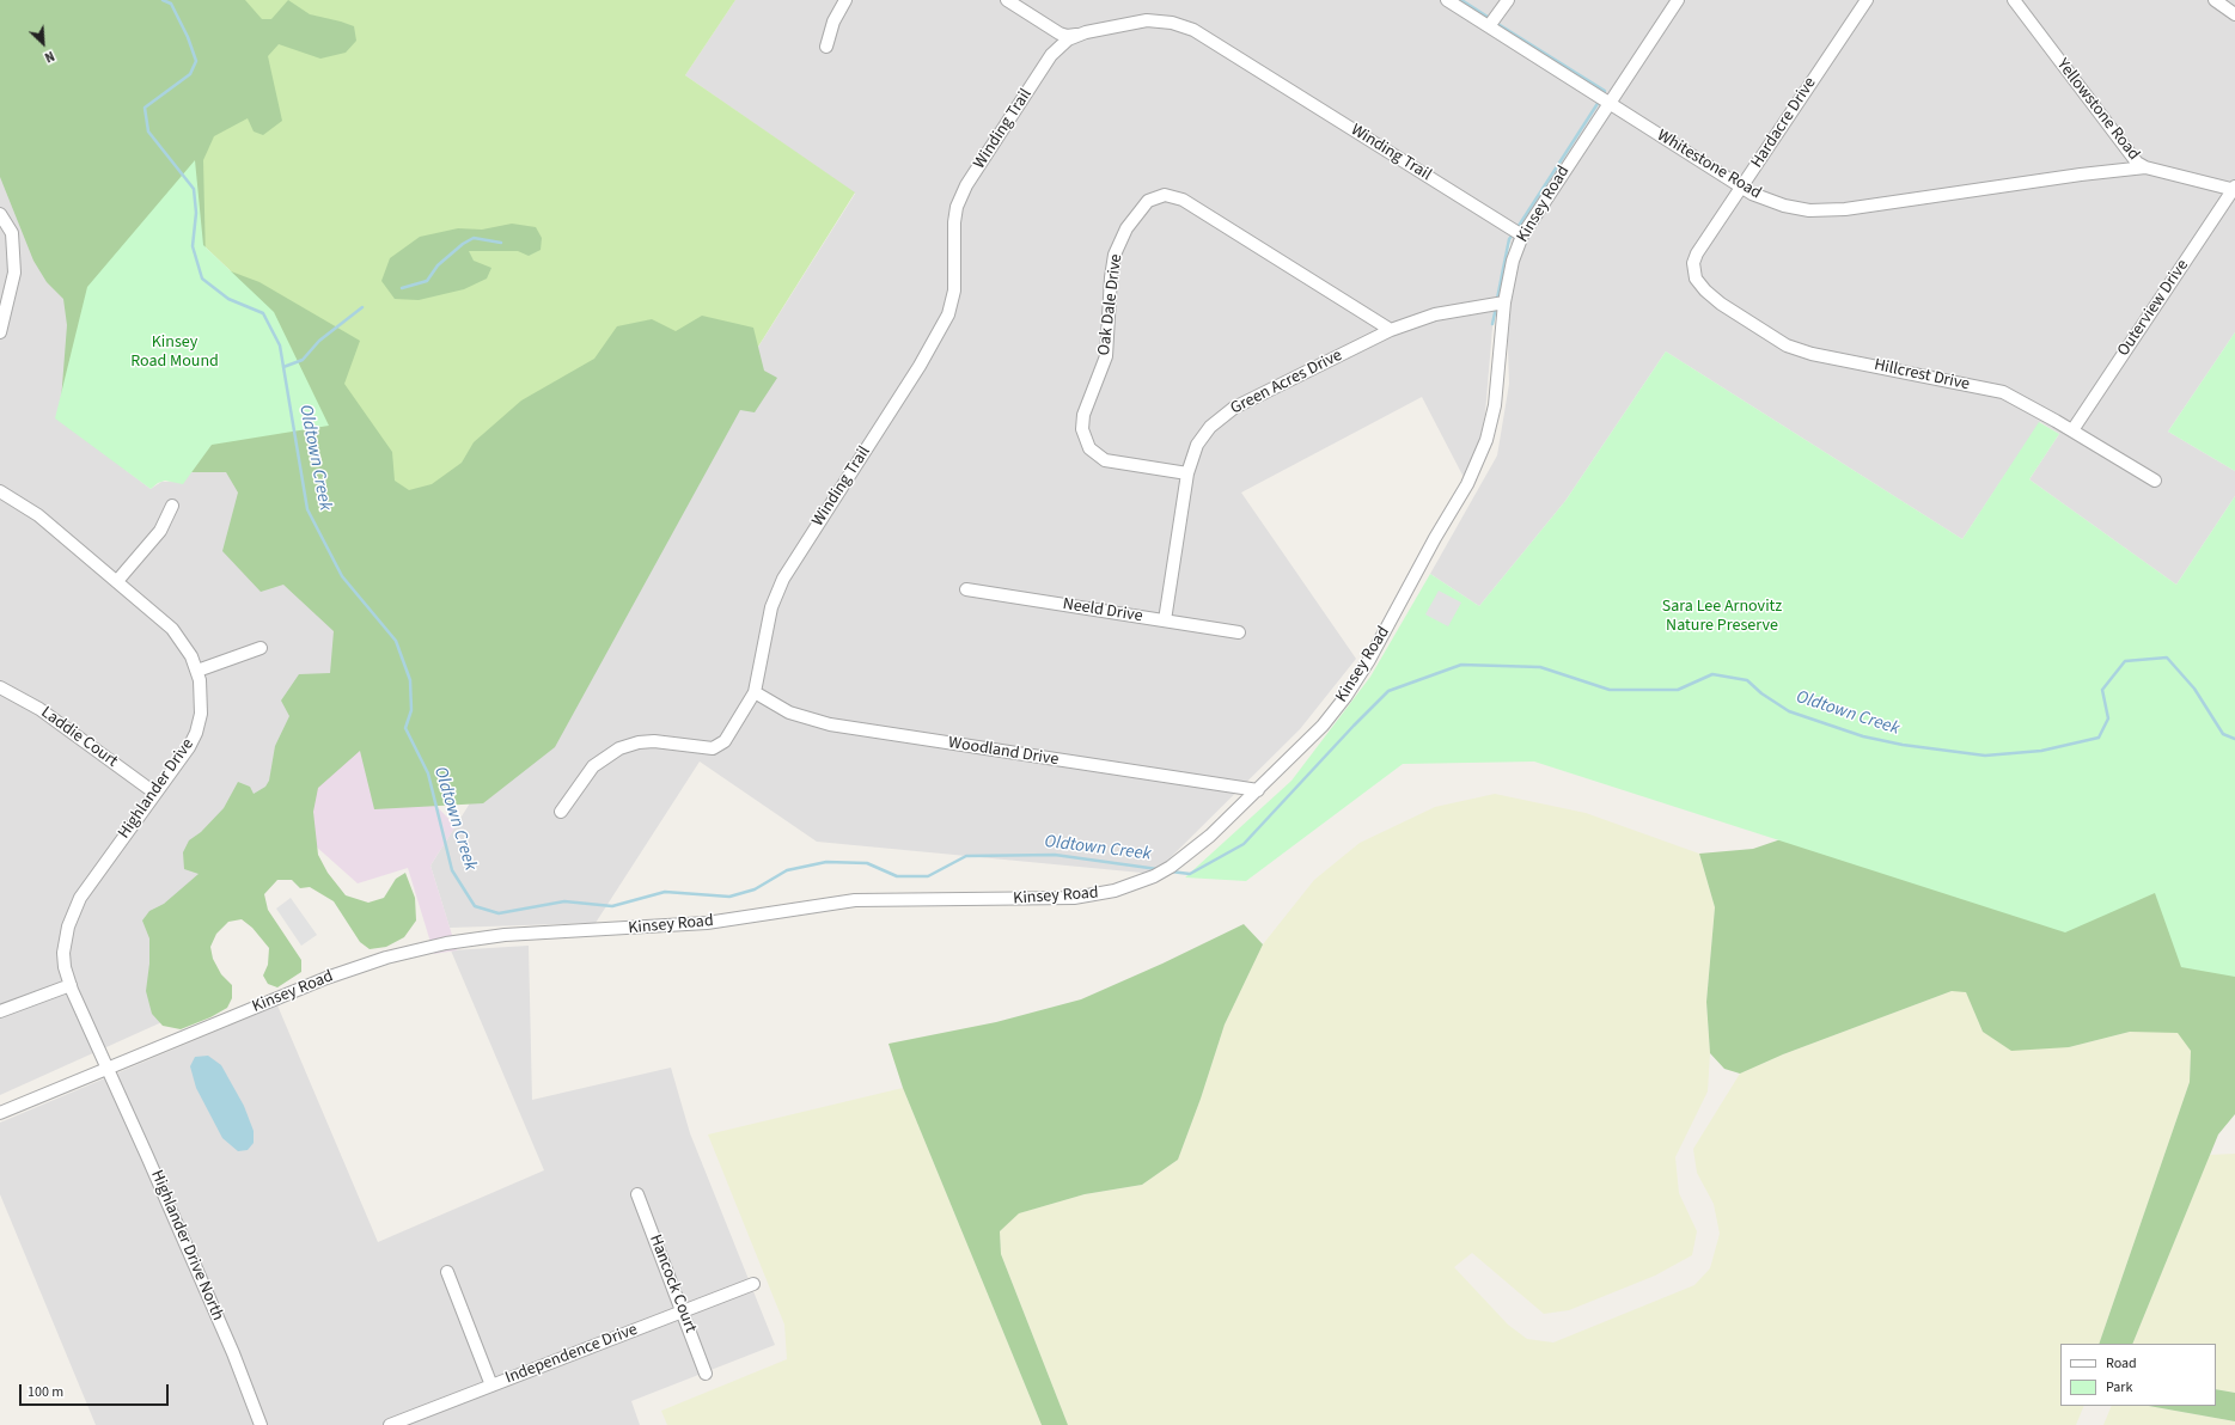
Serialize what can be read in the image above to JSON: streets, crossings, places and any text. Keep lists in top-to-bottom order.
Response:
{
  "streets": {
    "street": [
      "Yellowstone Road",
      "Hardacre Drive",
      "Winding Trail",
      "Whitestone Road",
      "Kinsey Road",
      "Oak Dale Drive",
      "Outerview Drive",
      "Hillcrest Drive",
      "Green Acres Drive",
      "Neeld Drive",
      "Laddie Court",
      "Woodland Drive",
      "Highlander Drive",
      "Highlander Drive North",
      "Hancock Court",
      "Independence Drive"
    ]
  },
  "crossings": [
    ["Yellowstone Road", "Whitestone Road"],
    ["Yellowstone Road", "Outerview Drive"],
    ["Hardacre Drive", "Whitestone Road"],
    ["Hardacre Drive", "Hillcrest Drive"],
    ["Winding Trail", "Kinsey Road"],
    ["Winding Trail", "Woodland Drive"],
    ["Whitestone Road", "Kinsey Road"],
    ["Kinsey Road", "Green Acres Drive"],
    ["Kinsey Road", "Woodland Drive"],
    ["Kinsey Road", "Highlander Drive"],
    ["Kinsey Road", "Highlander Drive North"],
    ["Oak Dale Drive", "Green Acres Drive"],
    ["Outerview Drive", "Hillcrest Drive"],
    ["Green Acres Drive", "Neeld Drive"],
    ["Laddie Court", "Highlander Drive"],
    ["Highlander Drive", "Highlander Drive North"],
    ["Hancock Court", "Independence Drive"]
  ],
  "water": ["Oldtown Creek"],
  "parks": ["Kinsey Road Mound", "Sara Lee Arnovitz Nature Preserve"],
  "legend": ["Road", "Park"],
  "scale_bar": "100 m",
  "north": "bottom right"
}
